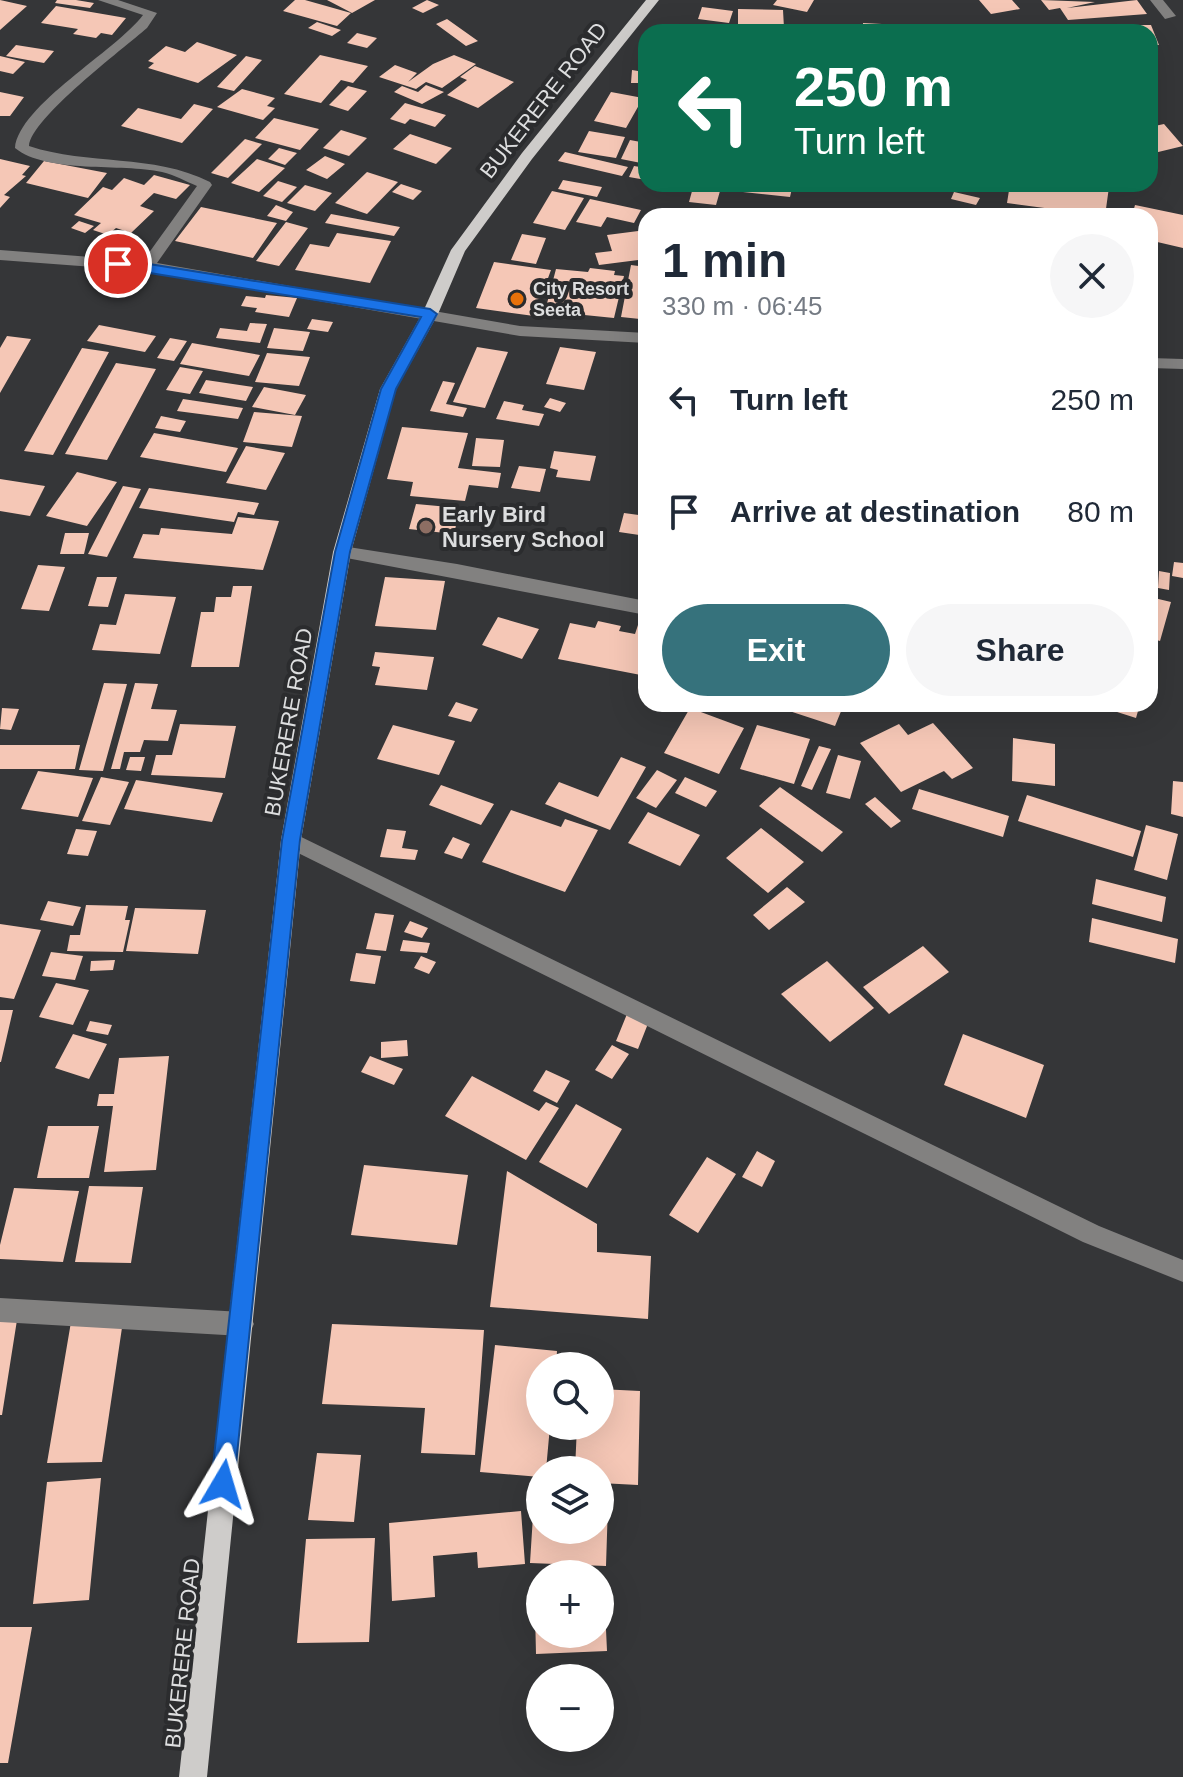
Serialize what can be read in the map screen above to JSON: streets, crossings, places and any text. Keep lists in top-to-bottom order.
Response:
{
  "streets": {
    "main road": ["BUKERERE ROAD"]
  },
  "places": ["City Resort Seeta", "Early Bird Nursery School"],
  "page": {
    "turn": ["250 m", "Turn left"],
    "heading": ["1 min", "330 m · 06:45"],
    "list": [
      {
        "name": "Turn left",
        "value": "250 m"
      },
      {
        "name": "Arrive at destination",
        "value": "80 m"
      }
    ],
    "buttons": ["Exit", "Share"],
    "map_buttons": ["+", "−"]
  }
}
